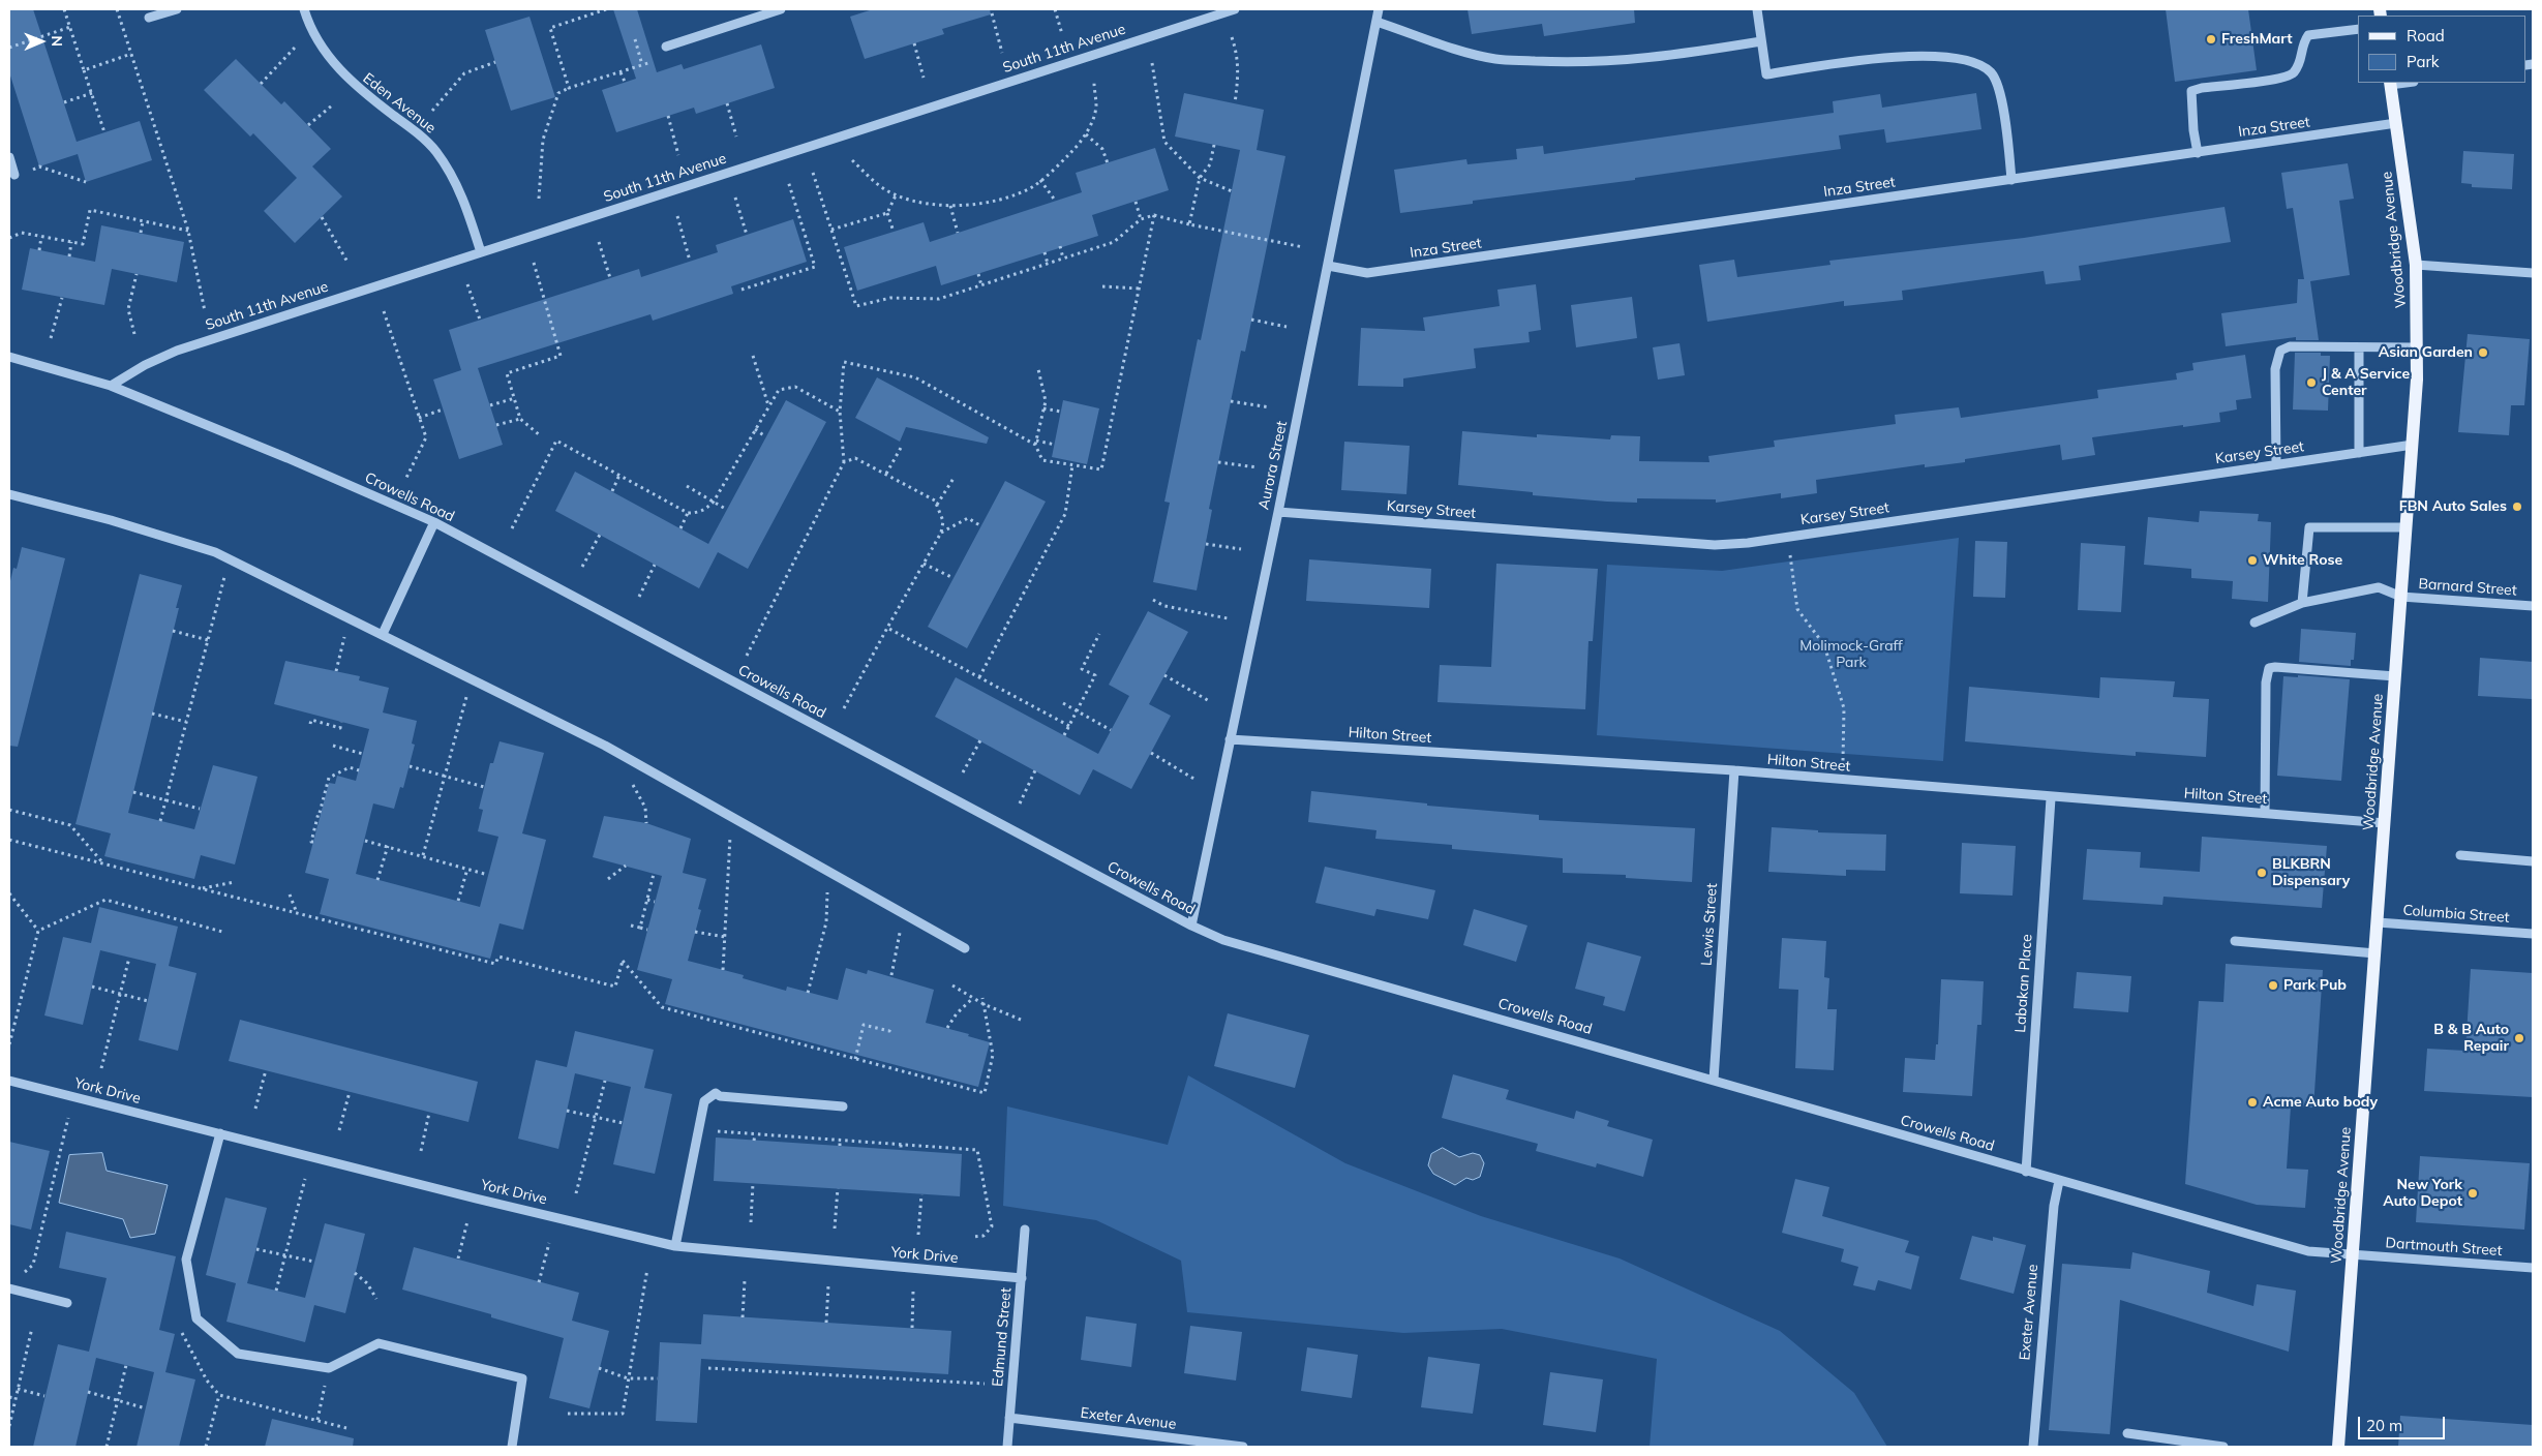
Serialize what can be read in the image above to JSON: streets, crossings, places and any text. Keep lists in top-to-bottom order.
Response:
{
  "streets": {
    "main road": ["Woodbridge Avenue"],
    "street": [
      "South 11th Avenue",
      "Eden Avenue",
      "Inza Street",
      "Karsey Street",
      "Aurora Street",
      "Crowells Road",
      "Barnard Street",
      "Hilton Street",
      "Columbia Street",
      "Lewis Street",
      "Labakan Place",
      "York Drive",
      "Dartmouth Street",
      "Exeter Avenue",
      "Edmund Street"
    ]
  },
  "crossings": [
    ["South 11th Avenue", "Eden Avenue"],
    ["South 11th Avenue", "Crowells Road"],
    ["Inza Street", "Woodbridge Avenue"],
    ["Inza Street", "Aurora Street"],
    ["Woodbridge Avenue", "Karsey Street"],
    ["Woodbridge Avenue", "Crowells Road"],
    ["Woodbridge Avenue", "Barnard Street"],
    ["Woodbridge Avenue", "Hilton Street"],
    ["Woodbridge Avenue", "Columbia Street"],
    ["Woodbridge Avenue", "Dartmouth Street"],
    ["Karsey Street", "Aurora Street"],
    ["Aurora Street", "Crowells Road"],
    ["Aurora Street", "Hilton Street"],
    ["Crowells Road", "Lewis Street"],
    ["Crowells Road", "Labakan Place"],
    ["Crowells Road", "Dartmouth Street"],
    ["Crowells Road", "Exeter Avenue"],
    ["Hilton Street", "Lewis Street"],
    ["Hilton Street", "Labakan Place"],
    ["York Drive", "Edmund Street"],
    ["Exeter Avenue", "Edmund Street"]
  ],
  "parks": ["Molimock-Graff Park"],
  "places": [
    "FreshMart",
    "Asian Garden",
    "J & A Service Center",
    "FBN Auto Sales",
    "White Rose",
    "BLKBRN Dispensary",
    "Park Pub",
    "B & B Auto Repair",
    "Acme Auto body",
    "New York Auto Depot"
  ],
  "legend": ["Road", "Park"],
  "scale_bar": "20 m",
  "north": "right"
}
